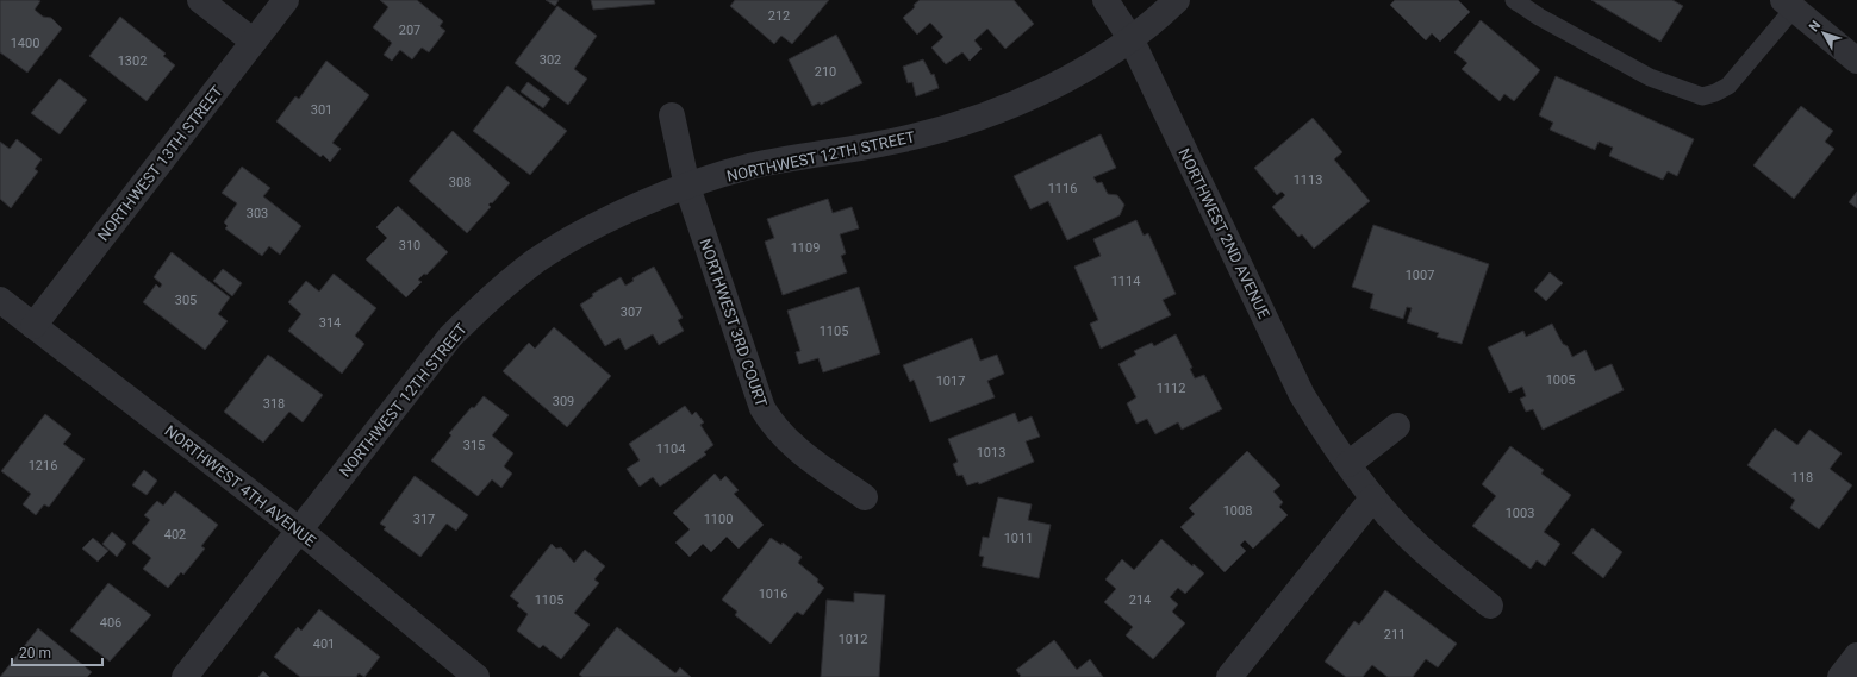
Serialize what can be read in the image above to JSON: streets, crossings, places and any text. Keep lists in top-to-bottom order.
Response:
{
  "streets": {
    "street": [
      "NORTHWEST 12TH STREET",
      "NORTHWEST 13TH STREET",
      "NORTHWEST 2ND AVENUE",
      "NORTHWEST 3RD COURT",
      "NORTHWEST 4TH AVENUE"
    ]
  },
  "crossings": [
    ["NORTHWEST 12TH STREET", "NORTHWEST 2ND AVENUE"],
    ["NORTHWEST 12TH STREET", "NORTHWEST 3RD COURT"],
    ["NORTHWEST 12TH STREET", "NORTHWEST 4TH AVENUE"],
    ["NORTHWEST 13TH STREET", "NORTHWEST 4TH AVENUE"]
  ],
  "house_numbers": [
    "212",
    "207",
    "1400",
    "302",
    "1302",
    "210",
    "301",
    "1113",
    "308",
    "1116",
    "303",
    "310",
    "1109",
    "1007",
    "1114",
    "305",
    "307",
    "314",
    "1105",
    "1005",
    "1017",
    "1112",
    "309",
    "318",
    "315",
    "1104",
    "1013",
    "1216",
    "118",
    "1008",
    "1003",
    "317",
    "1100",
    "402",
    "1011",
    "1016",
    "1105",
    "214",
    "406",
    "211",
    "1012",
    "401"
  ],
  "scale_bar": "20 m",
  "north": "top left"
}
